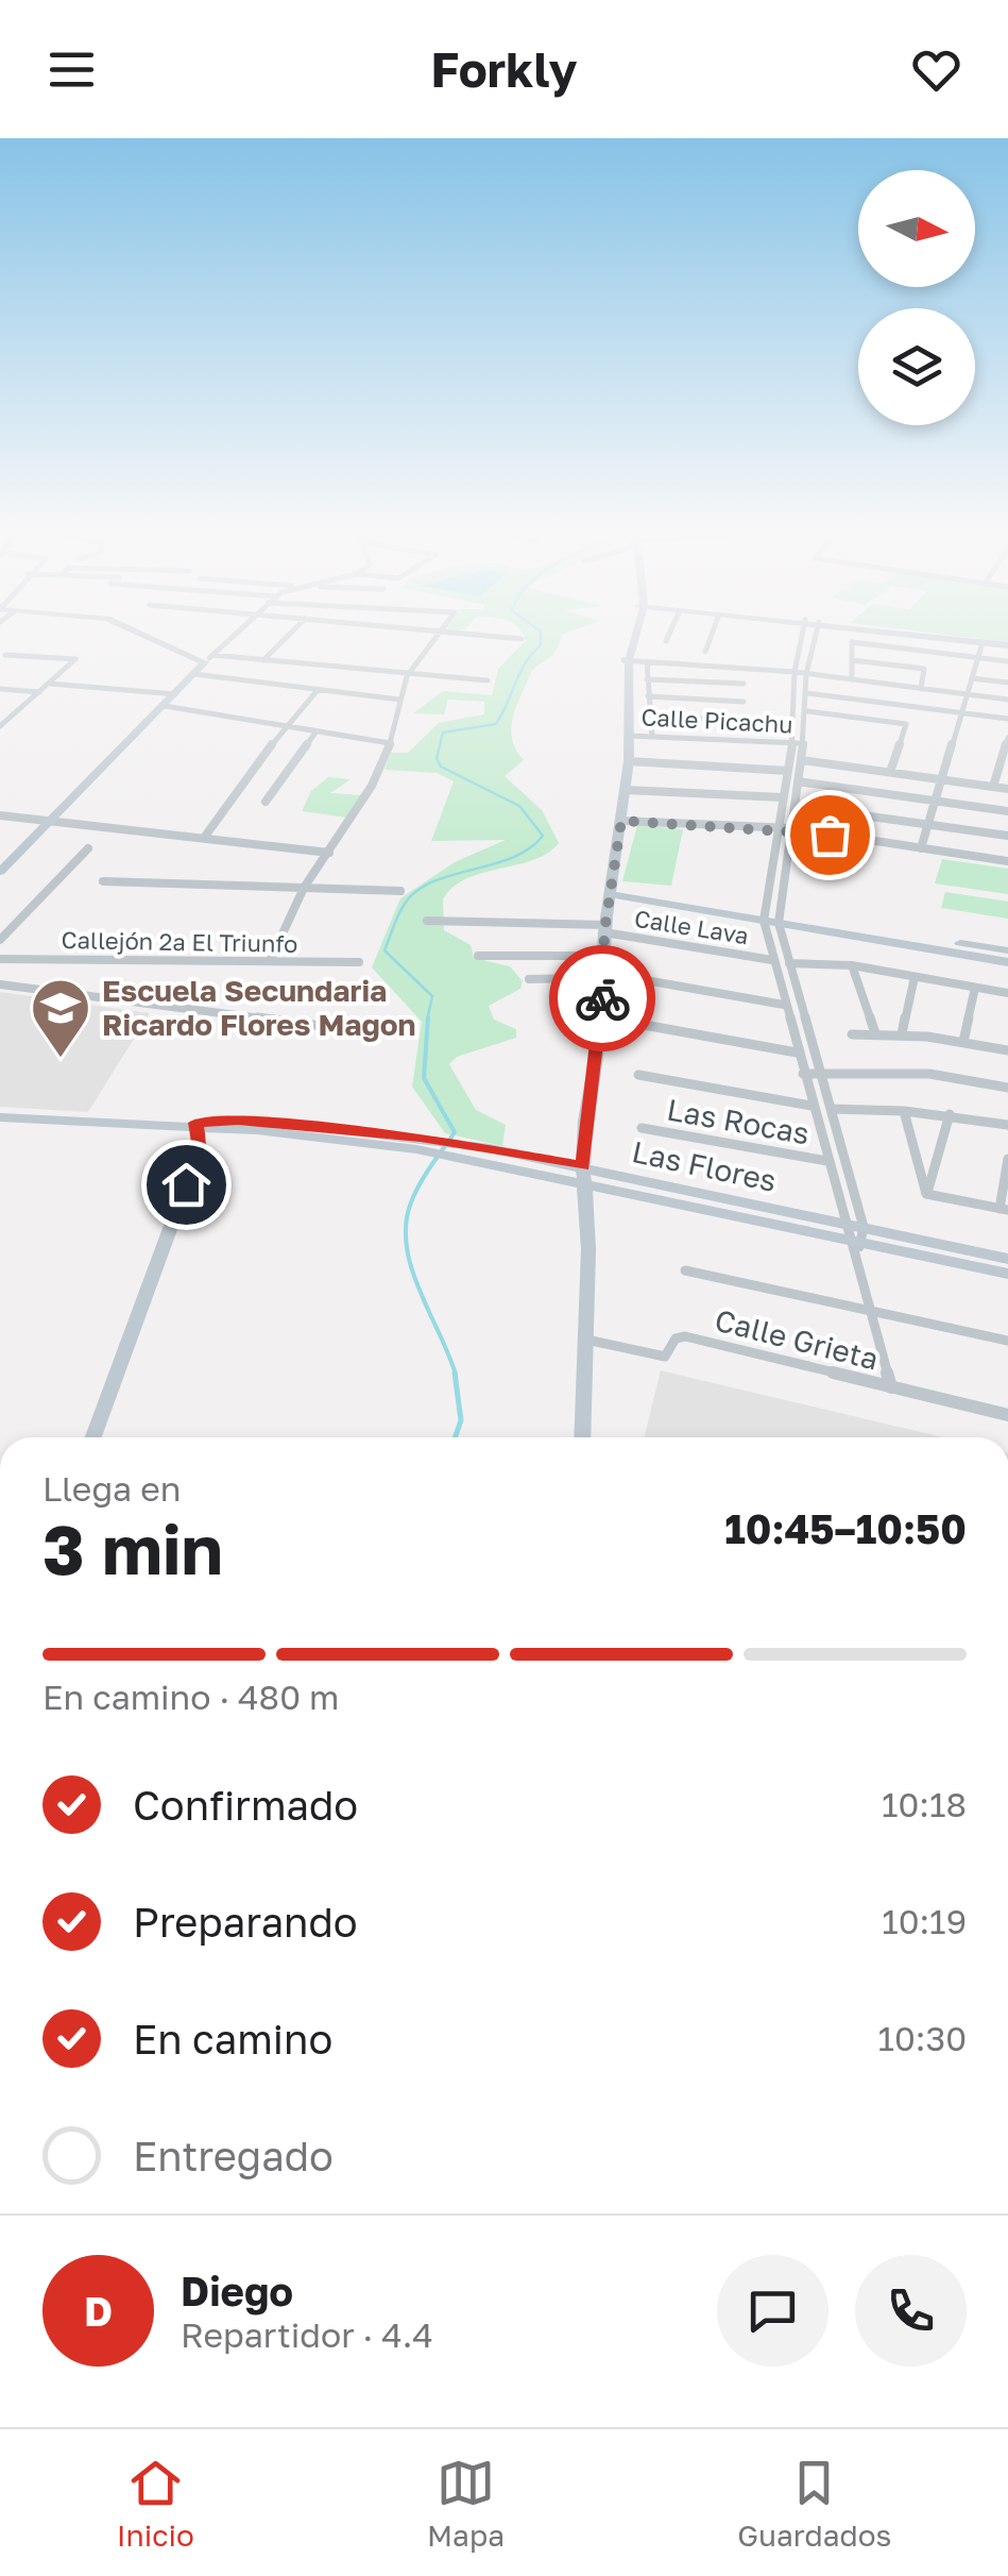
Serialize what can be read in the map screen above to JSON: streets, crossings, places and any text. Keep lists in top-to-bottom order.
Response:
{
  "streets": {
    "street": [
      "Calle Picachu",
      "Calle Lava",
      "Callejón 2a El Triunfo",
      "Las Rocas",
      "Calle Grieta"
    ]
  },
  "places": {
    "school or university": ["Escuela Secundaria Ricardo Flores Magon"]
  },
  "north": "right",
  "page": {
    "header": "Forkly",
    "heading": ["3 min", "Llega en", "10:45–10:50"],
    "panel": ["Diego", "Repartidor · 4.4"],
    "bar": "En camino · 480 m",
    "list": [
      ["Confirmado", "10:18"],
      ["Preparando", "10:19"],
      ["En camino", "10:30"],
      "Entregado"
    ],
    "round": "D",
    "tabs": ["Inicio", "Mapa", "Guardados"]
  }
}
